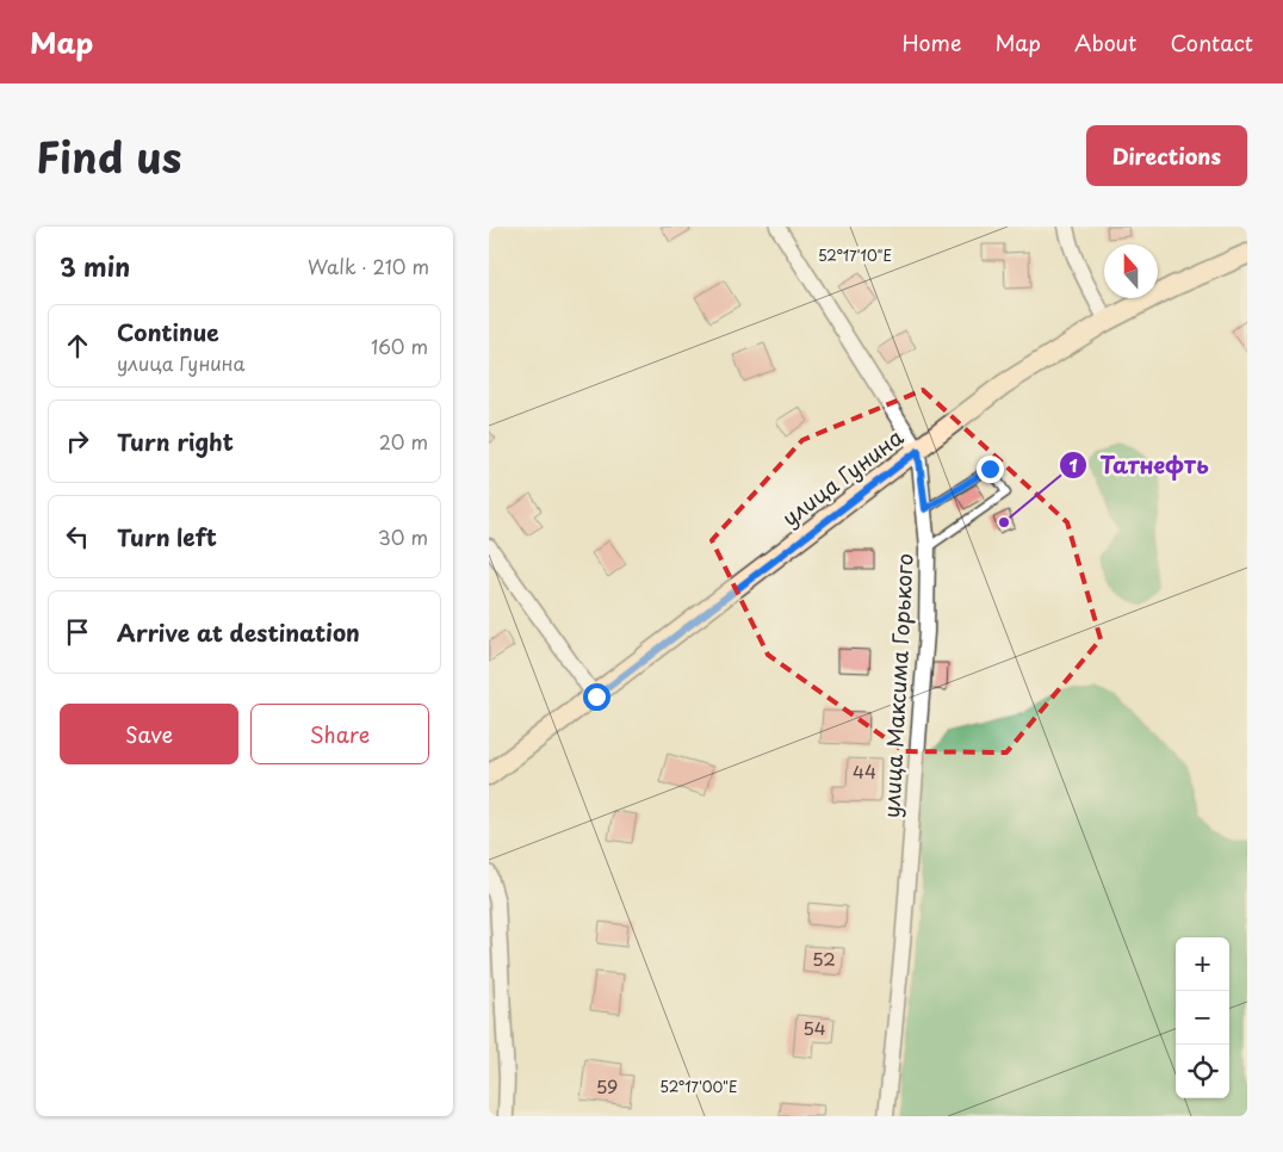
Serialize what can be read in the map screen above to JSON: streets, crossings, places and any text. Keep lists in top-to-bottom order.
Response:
{
  "streets": {
    "main road": ["улица Гунина"],
    "street": ["улица Максима Горького"]
  },
  "crossings": [
    ["улица Гунина", "улица Максима Горького"]
  ],
  "places": ["Татнефть"],
  "house_numbers": [
    "44",
    "52",
    "54",
    "59"
  ],
  "north": "top",
  "page": {
    "header": "Map",
    "nav": [
      "Home",
      "Map",
      "About",
      "Contact"
    ],
    "title": "Find us",
    "buttons": [
      "Directions",
      ["Save", "Share"]
    ],
    "heading": ["3 min", "Walk · 210 m"],
    "list": [
      ["Continue", "улица Гунина", "160 m"],
      ["Turn right", "20 m"],
      ["Turn left", "30 m"],
      "Arrive at destination"
    ],
    "map_buttons": ["+", "−"]
  },
  "coordinates": ["52°17'10\"E", "52°17'00\"E"]
}
